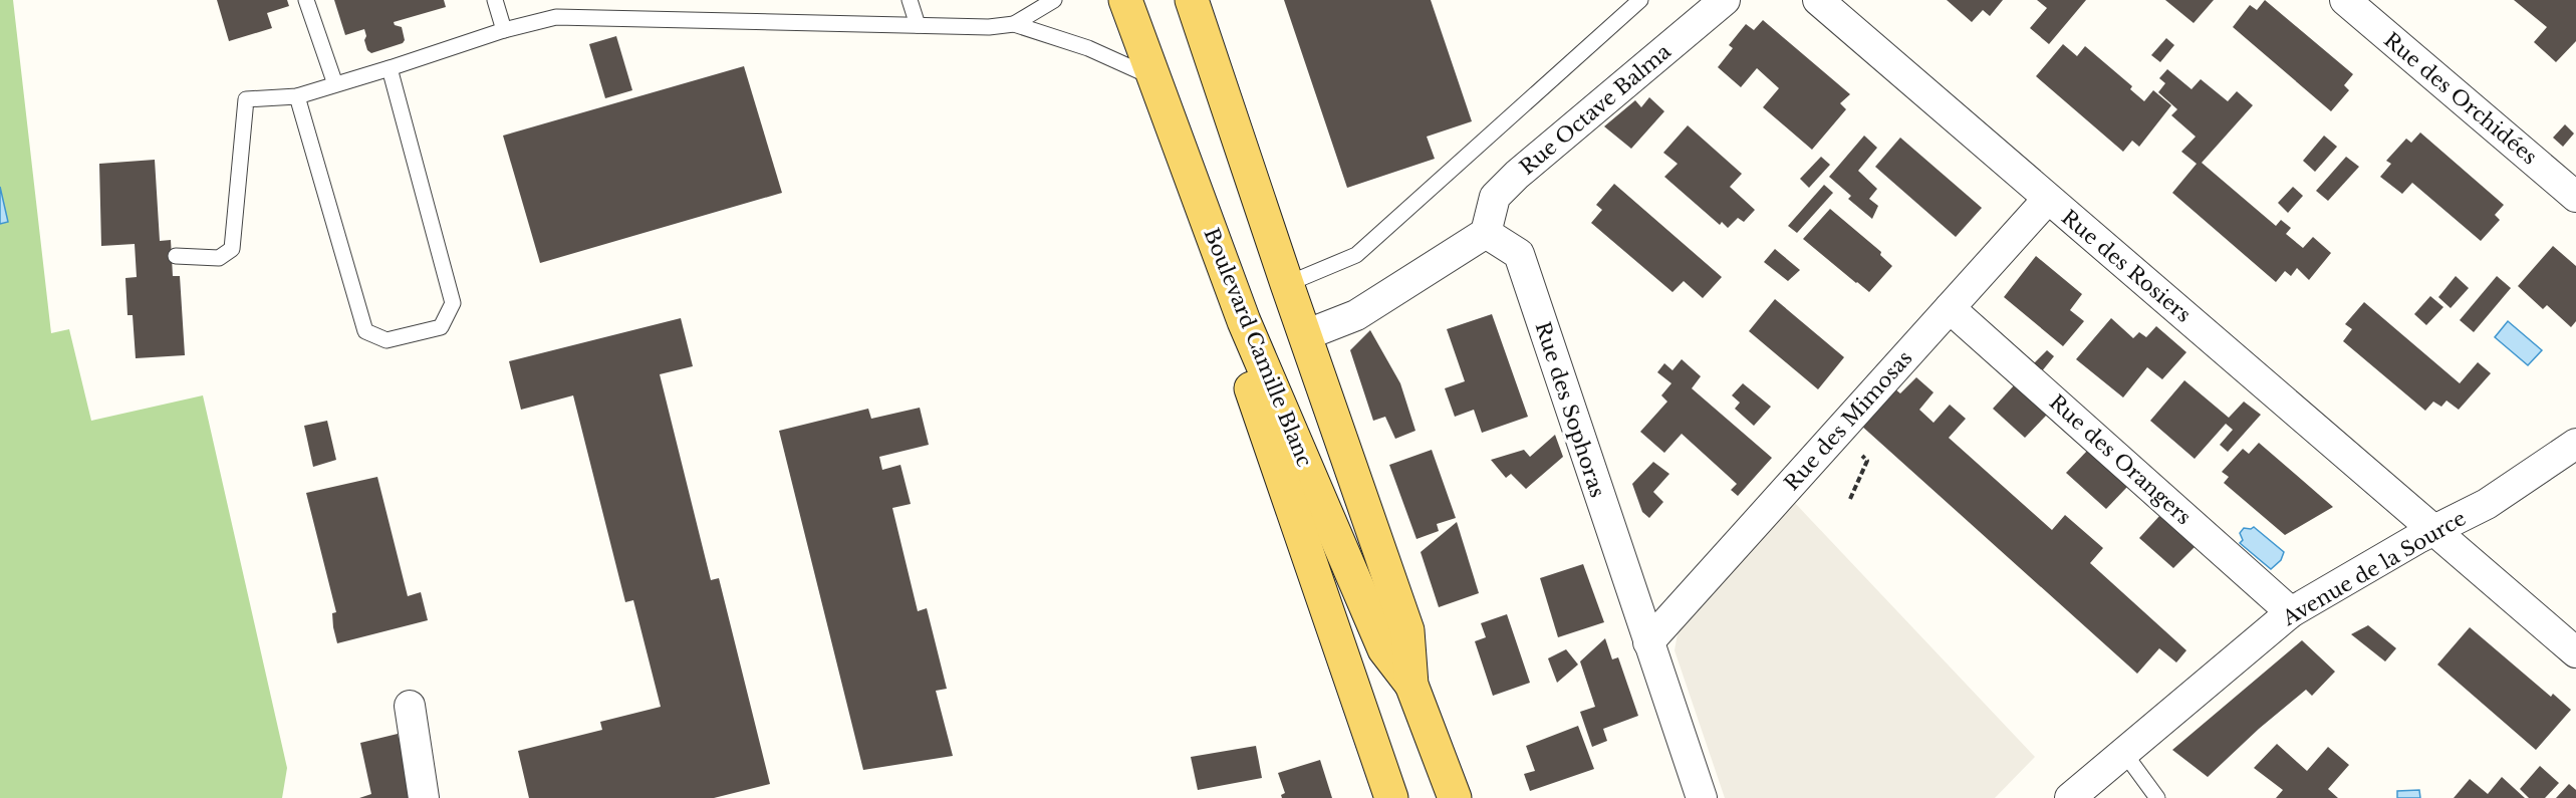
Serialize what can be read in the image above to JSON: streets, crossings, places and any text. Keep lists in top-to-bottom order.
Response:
{
  "streets": {
    "main road": ["Boulevard Camille Blanc"],
    "street": [
      "Rue des Orchidées",
      "Rue Octave Balma",
      "Rue des Rosiers",
      "Rue des Sophoras",
      "Rue des Mimosas",
      "Rue des Orangers",
      "Avenue de la Source"
    ]
  },
  "crossings": [
    ["Rue Octave Balma", "Rue des Sophoras"],
    ["Rue des Rosiers", "Rue des Mimosas"],
    ["Rue des Rosiers", "Avenue de la Source"],
    ["Rue des Sophoras", "Rue des Mimosas"],
    ["Rue des Mimosas", "Rue des Orangers"],
    ["Rue des Orangers", "Avenue de la Source"]
  ]
}
